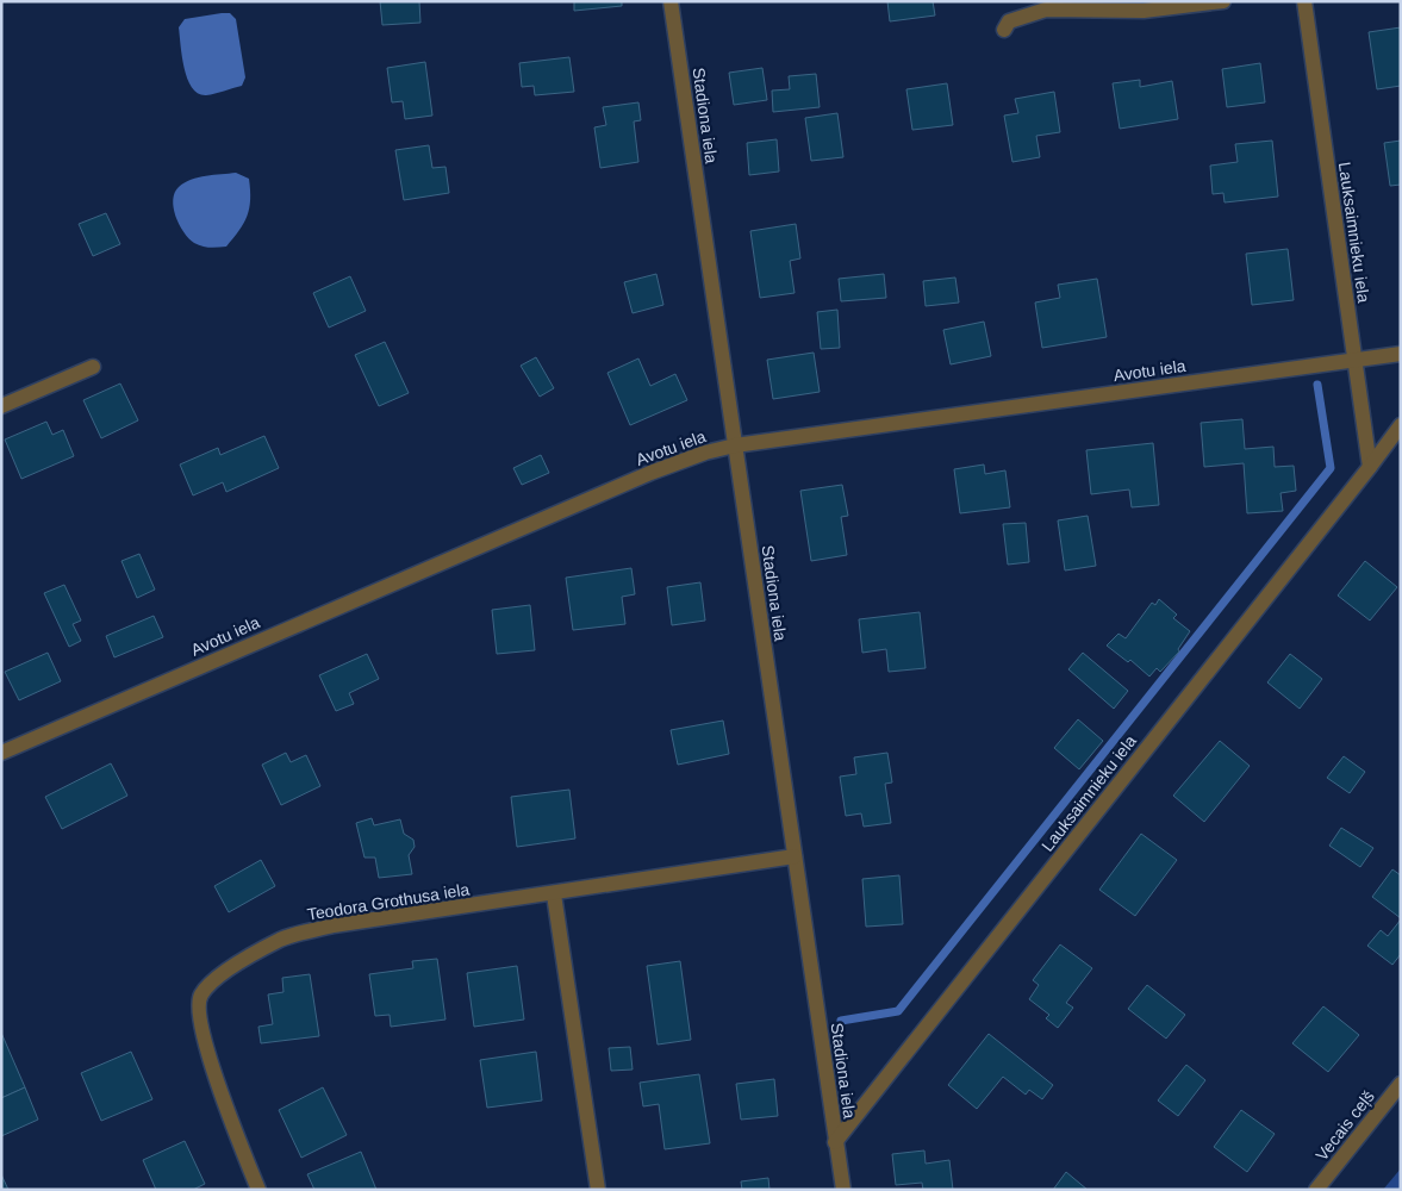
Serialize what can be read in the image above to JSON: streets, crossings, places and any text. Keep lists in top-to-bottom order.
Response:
{
  "streets": {
    "street": [
      "Stadiona iela",
      "Lauksaimnieku iela",
      "Avotu iela",
      "Teodora Grothusa iela",
      "Vecais ceļš"
    ]
  },
  "crossings": [
    ["Stadiona iela", "Lauksaimnieku iela"],
    ["Stadiona iela", "Avotu iela"],
    ["Stadiona iela", "Teodora Grothusa iela"],
    ["Lauksaimnieku iela", "Avotu iela"]
  ]
}
